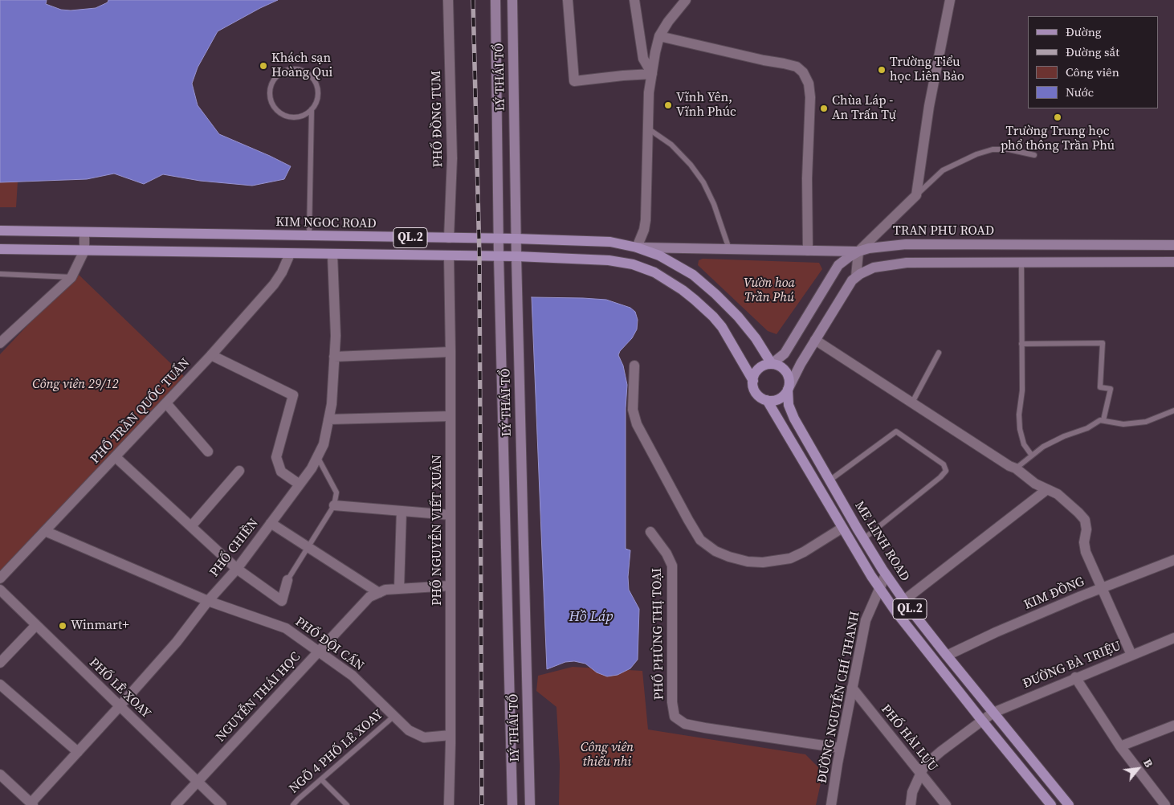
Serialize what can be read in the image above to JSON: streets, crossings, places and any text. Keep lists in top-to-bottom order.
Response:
{
  "streets": {
    "main road": [
      "LÝ THÁI TỔ",
      "KIM NGOC ROAD",
      "TRAN PHU ROAD",
      "QL.2",
      "ME LINH ROAD"
    ],
    "street": [
      "PHỐ ĐỒNG TUM",
      "PHỐ TRẦN QUỐC TUẤN",
      "PHỐ NGUYỄN VIẾT XUÂN",
      "PHỐ CHIỀN",
      "KIM ĐỒNG",
      "PHỐ PHÙNG THỊ TOẠI",
      "PHỐ ĐỘI CẤN",
      "ĐƯỜNG BÀ TRIỆU",
      "PHỐ LÊ XOAY",
      "NGUYỄN THÁI HỌC",
      "ĐƯỜNG NGUYỄN CHÍ THANH",
      "PHỐ HẢI LỰU"
    ],
    "lane": ["NGÕ 4 PHỐ LÊ XOAY"]
  },
  "crossings": [
    ["LÝ THÁI TỔ", "KIM NGOC ROAD"],
    ["LÝ THÁI TỔ", "QL.2"],
    ["PHỐ ĐỒNG TUM", "KIM NGOC ROAD"],
    ["KIM NGOC ROAD", "TRAN PHU ROAD"],
    ["KIM NGOC ROAD", "QL.2"],
    ["KIM NGOC ROAD", "ME LINH ROAD"],
    ["TRAN PHU ROAD", "QL.2"],
    ["TRAN PHU ROAD", "ME LINH ROAD"],
    ["QL.2", "PHỐ TRẦN QUỐC TUẤN"],
    ["QL.2", "PHỐ NGUYỄN VIẾT XUÂN"],
    ["QL.2", "ME LINH ROAD"],
    ["QL.2", "PHỐ CHIỀN"],
    ["PHỐ TRẦN QUỐC TUẤN", "PHỐ ĐỘI CẤN"],
    ["PHỐ NGUYỄN VIẾT XUÂN", "PHỐ ĐỘI CẤN"],
    ["PHỐ NGUYỄN VIẾT XUÂN", "NGUYỄN THÁI HỌC"],
    ["ME LINH ROAD", "KIM ĐỒNG"],
    ["ME LINH ROAD", "ĐƯỜNG BÀ TRIỆU"],
    ["ME LINH ROAD", "ĐƯỜNG NGUYỄN CHÍ THANH"],
    ["PHỐ CHIỀN", "PHỐ ĐỘI CẤN"],
    ["PHỐ CHIỀN", "PHỐ LÊ XOAY"],
    ["PHỐ PHÙNG THỊ TOẠI", "ĐƯỜNG NGUYỄN CHÍ THANH"],
    ["PHỐ ĐỘI CẤN", "NGUYỄN THÁI HỌC"],
    ["PHỐ ĐỘI CẤN", "NGÕ 4 PHỐ LÊ XOAY"],
    ["ĐƯỜNG BÀ TRIỆU", "PHỐ HẢI LỰU"],
    ["PHỐ LÊ XOAY", "NGUYỄN THÁI HỌC"],
    ["ĐƯỜNG NGUYỄN CHÍ THANH", "PHỐ HẢI LỰU"]
  ],
  "water": ["Hồ Láp"],
  "parks": ["Vườn hoa Trần Phú", "Công viên 29/12", "Công viên thiếu nhi"],
  "places": [
    "Khách sạn Hoàng Qui",
    "Trường Tiểu học Liên Bảo",
    "Vĩnh Yên, Vĩnh Phúc",
    "Chùa Láp - An Trấn Tự",
    "Trường Trung học phổ thông Trần Phú",
    "Winmart+"
  ],
  "legend": [
    "Đường",
    "Đường sắt",
    "Công viên",
    "Nước"
  ],
  "north": "top right"
}
